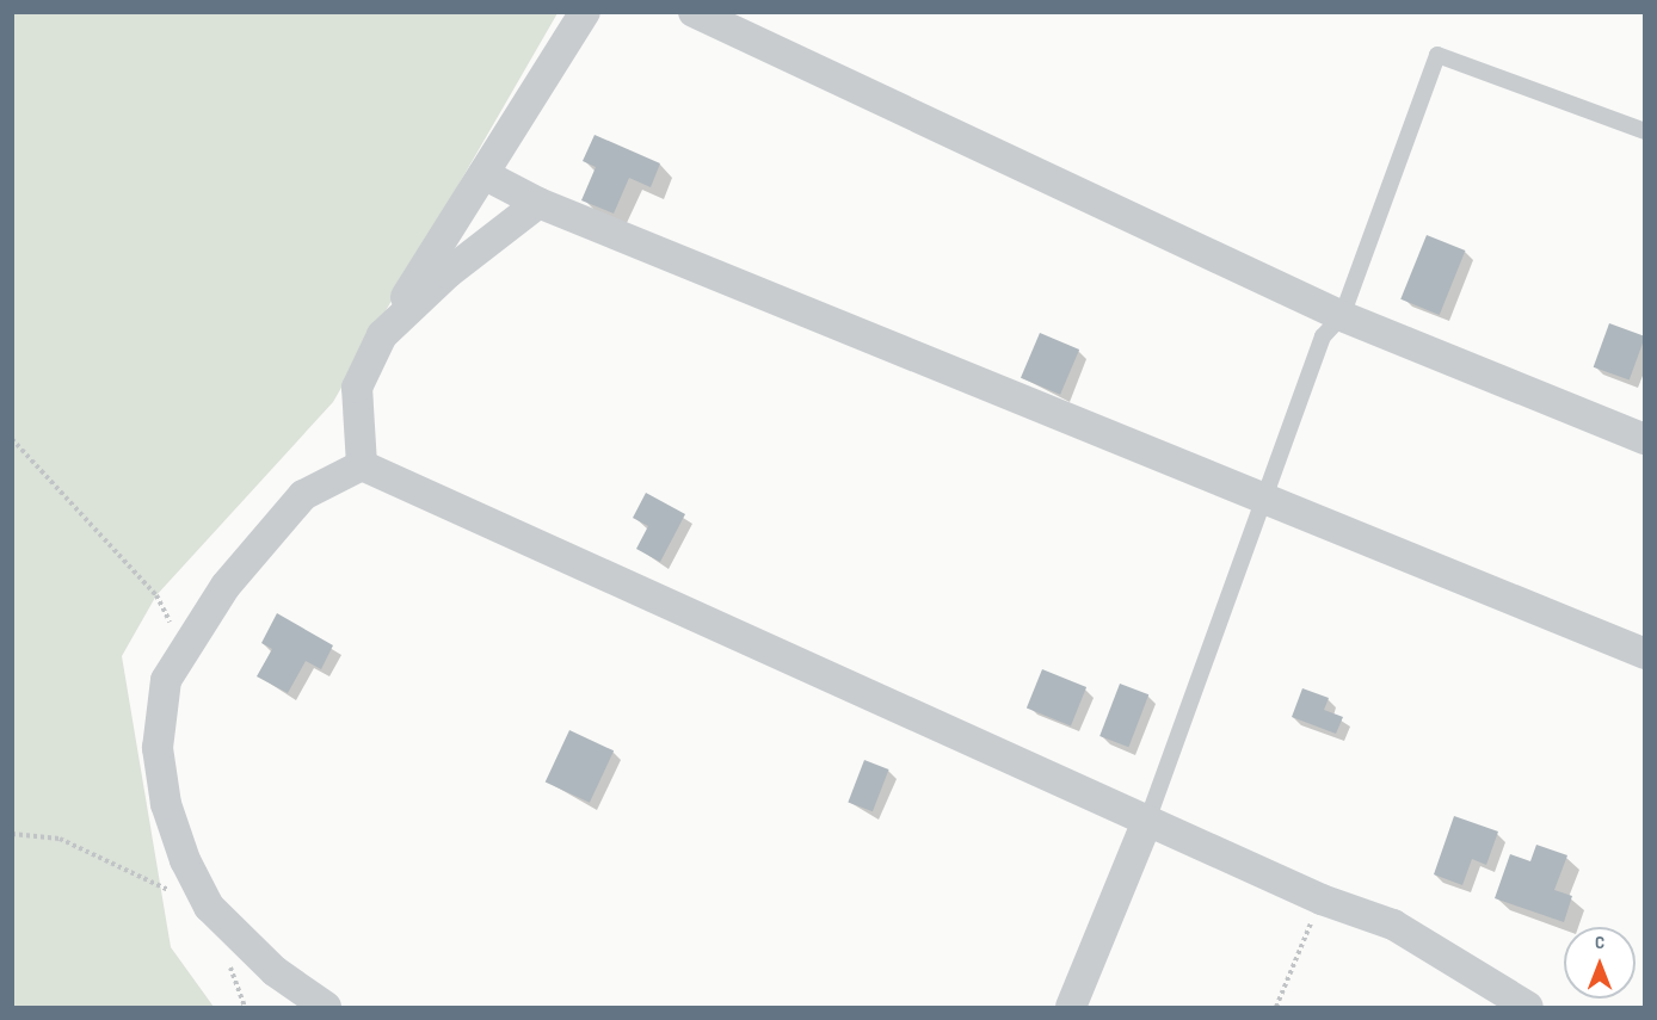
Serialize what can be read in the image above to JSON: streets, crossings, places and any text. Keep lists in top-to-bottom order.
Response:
{
  "north": "top"
}
